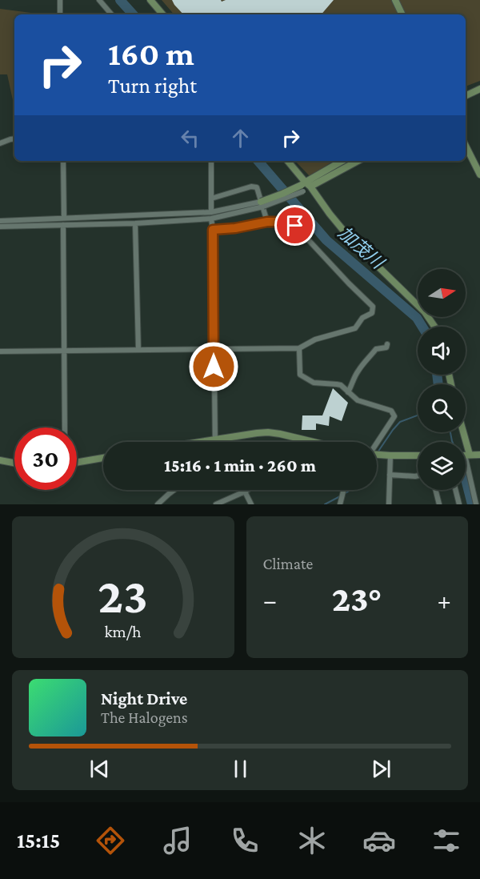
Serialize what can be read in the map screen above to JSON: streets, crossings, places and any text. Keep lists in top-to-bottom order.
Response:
{
  "water": ["加茂川"],
  "north": "right",
  "page": {
    "turn": ["160 m", "Turn right"],
    "limit": "30",
    "trip": "15:16 · 1 min · 260 m",
    "tile": "Climate",
    "heat": ["−", "23°", "+"],
    "song": ["Night Drive", "The Halogens"],
    "tabs": "15:15",
    "gauge": ["23", "km/h"]
  }
}
